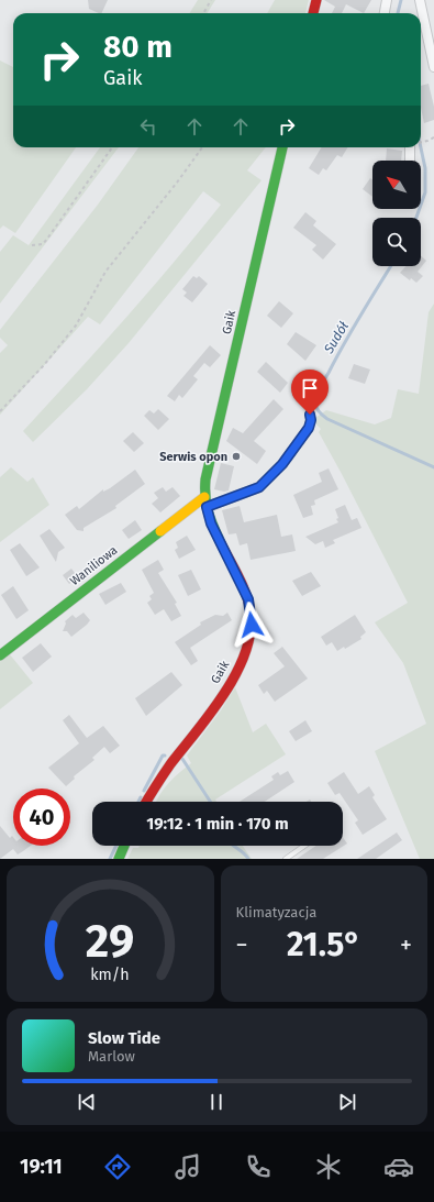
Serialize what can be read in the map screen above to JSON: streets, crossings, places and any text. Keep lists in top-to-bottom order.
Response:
{
  "streets": {
    "street": ["Gaik", "Waniliowa"]
  },
  "crossings": [
    ["Gaik", "Waniliowa"]
  ],
  "water": ["Sudół"],
  "places": ["Serwis opon"],
  "north": "top left",
  "page": {
    "turn": ["80 m", "Gaik"],
    "limit": "40",
    "trip": "19:12 · 1 min · 170 m",
    "tile": "Klimatyzacja",
    "heat": ["−", "21.5°", "+"],
    "song": ["Slow Tide", "Marlow"],
    "tabs": "19:11",
    "gauge": ["29", "km/h"]
  }
}
